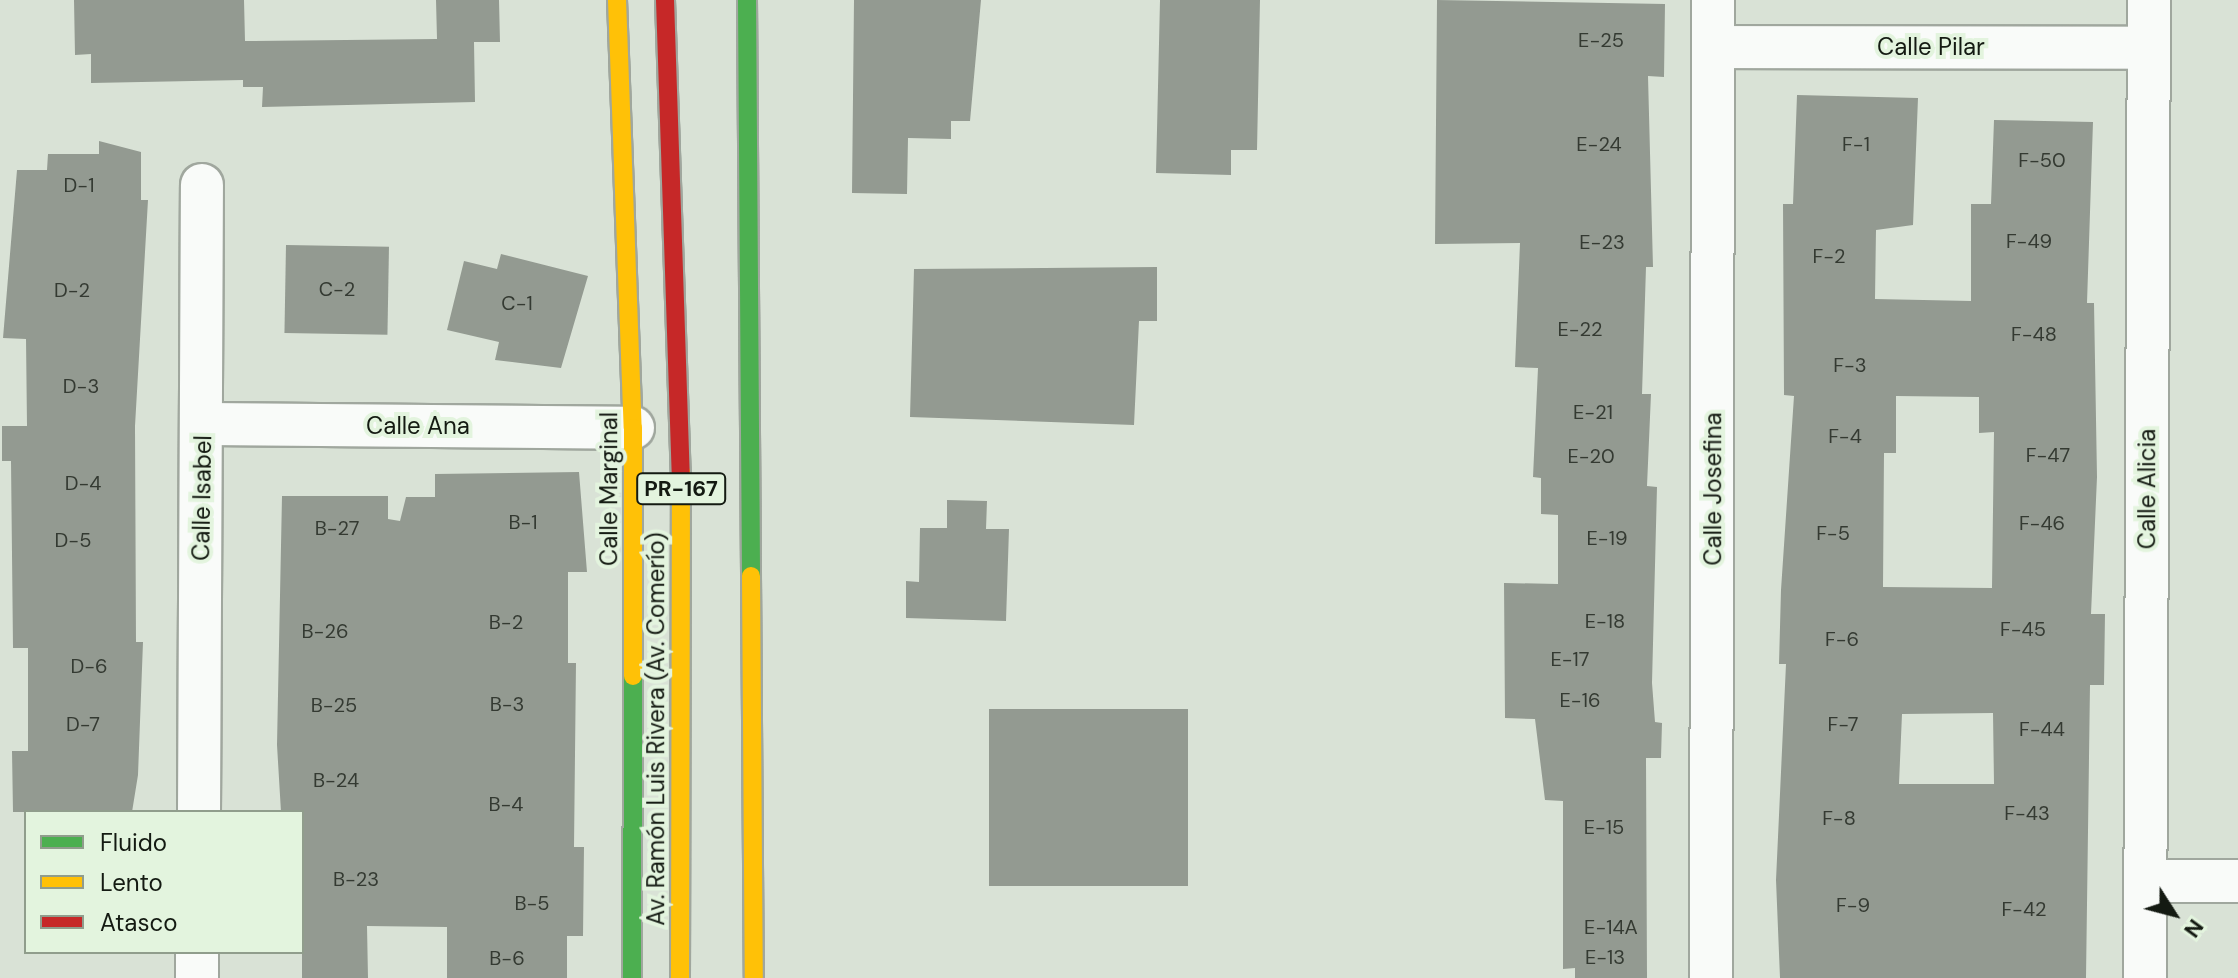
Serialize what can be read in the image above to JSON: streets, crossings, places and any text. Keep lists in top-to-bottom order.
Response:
{
  "streets": {
    "main road": ["Calle Marginal", "PR-167", "Av. Ramón Luis Rivera (Av. Comerío)"],
    "street": [
      "Calle Pilar",
      "Calle Ana",
      "Calle Josefina",
      "Calle Alicia",
      "Calle Isabel"
    ]
  },
  "crossings": [
    ["Calle Pilar", "Calle Josefina"],
    ["Calle Pilar", "Calle Alicia"],
    ["Calle Ana", "Calle Marginal"],
    ["Calle Ana", "Calle Isabel"]
  ],
  "house_numbers": [
    "E-25",
    "E-24",
    "F-1",
    "F-50",
    "D-1",
    "F-49",
    "E-23",
    "F-2",
    "C-2",
    "D-2",
    "C-1",
    "E-22",
    "F-48",
    "F-3",
    "D-3",
    "E-21",
    "F-4",
    "F-47",
    "E-20",
    "D-4",
    "B-1",
    "F-46",
    "B-27",
    "F-5",
    "E-19",
    "D-5",
    "E-18",
    "B-2",
    "F-45",
    "B-26",
    "F-6",
    "E-17",
    "D-6",
    "E-16",
    "B-3",
    "B-25",
    "D-7",
    "F-7",
    "F-44",
    "B-24",
    "B-4",
    "F-43",
    "F-8",
    "E-15",
    "B-23",
    "B-5",
    "F-9",
    "F-42",
    "E-14A",
    "E-13",
    "B-6"
  ],
  "legend": ["Fluido", "Lento", "Atasco"],
  "north": "bottom right"
}
